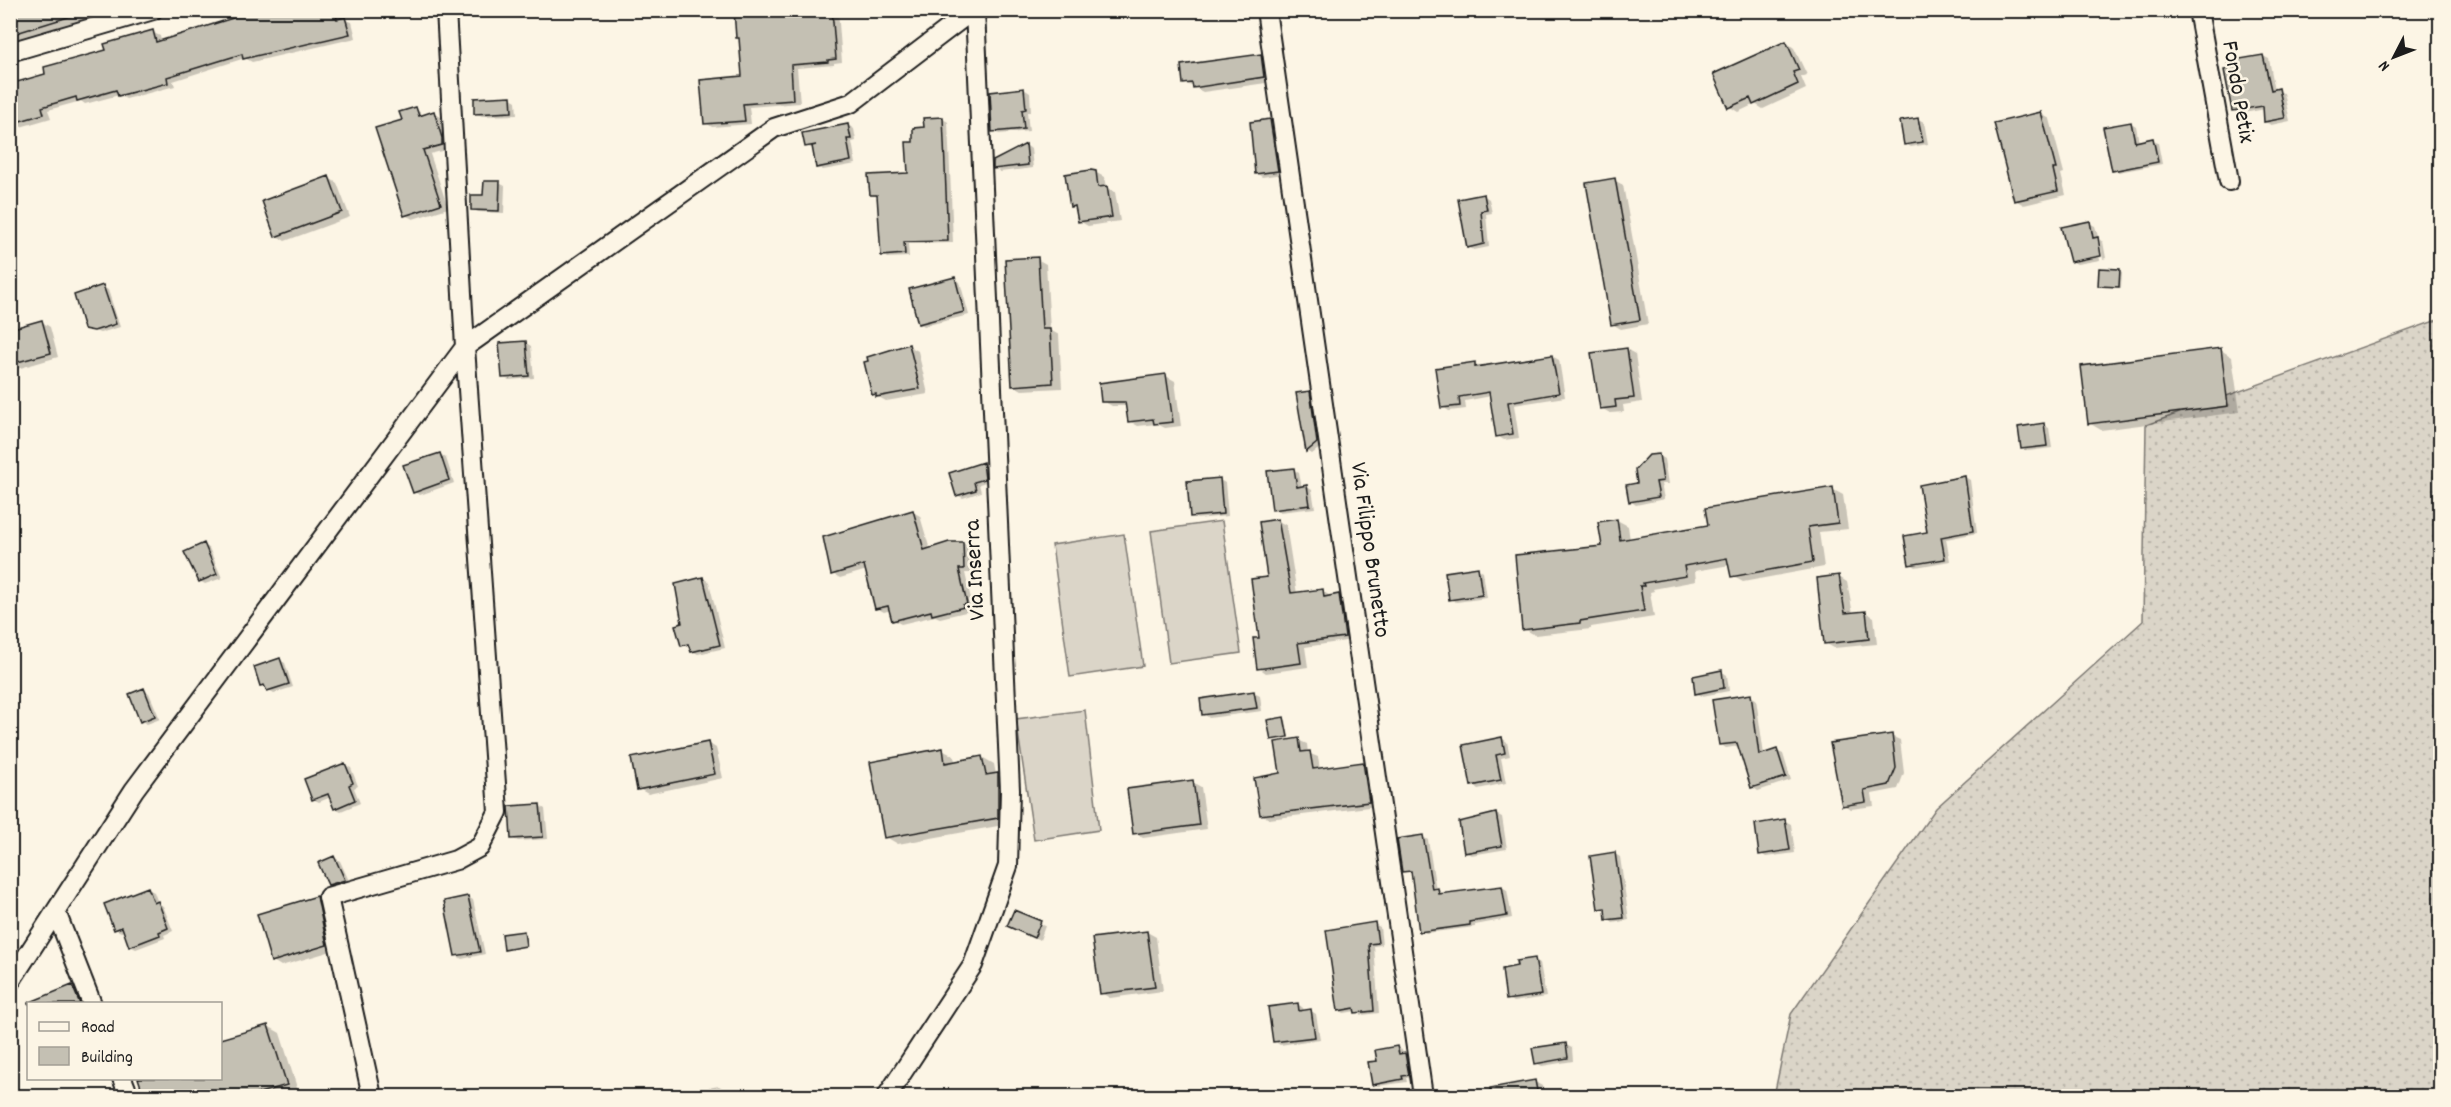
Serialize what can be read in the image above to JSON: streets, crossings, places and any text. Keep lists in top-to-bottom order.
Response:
{
  "streets": {
    "street": ["Fondo Petix", "Via Filippo Brunetto", "Via Inserra"]
  },
  "legend": ["Road", "Building"],
  "north": "bottom left"
}
